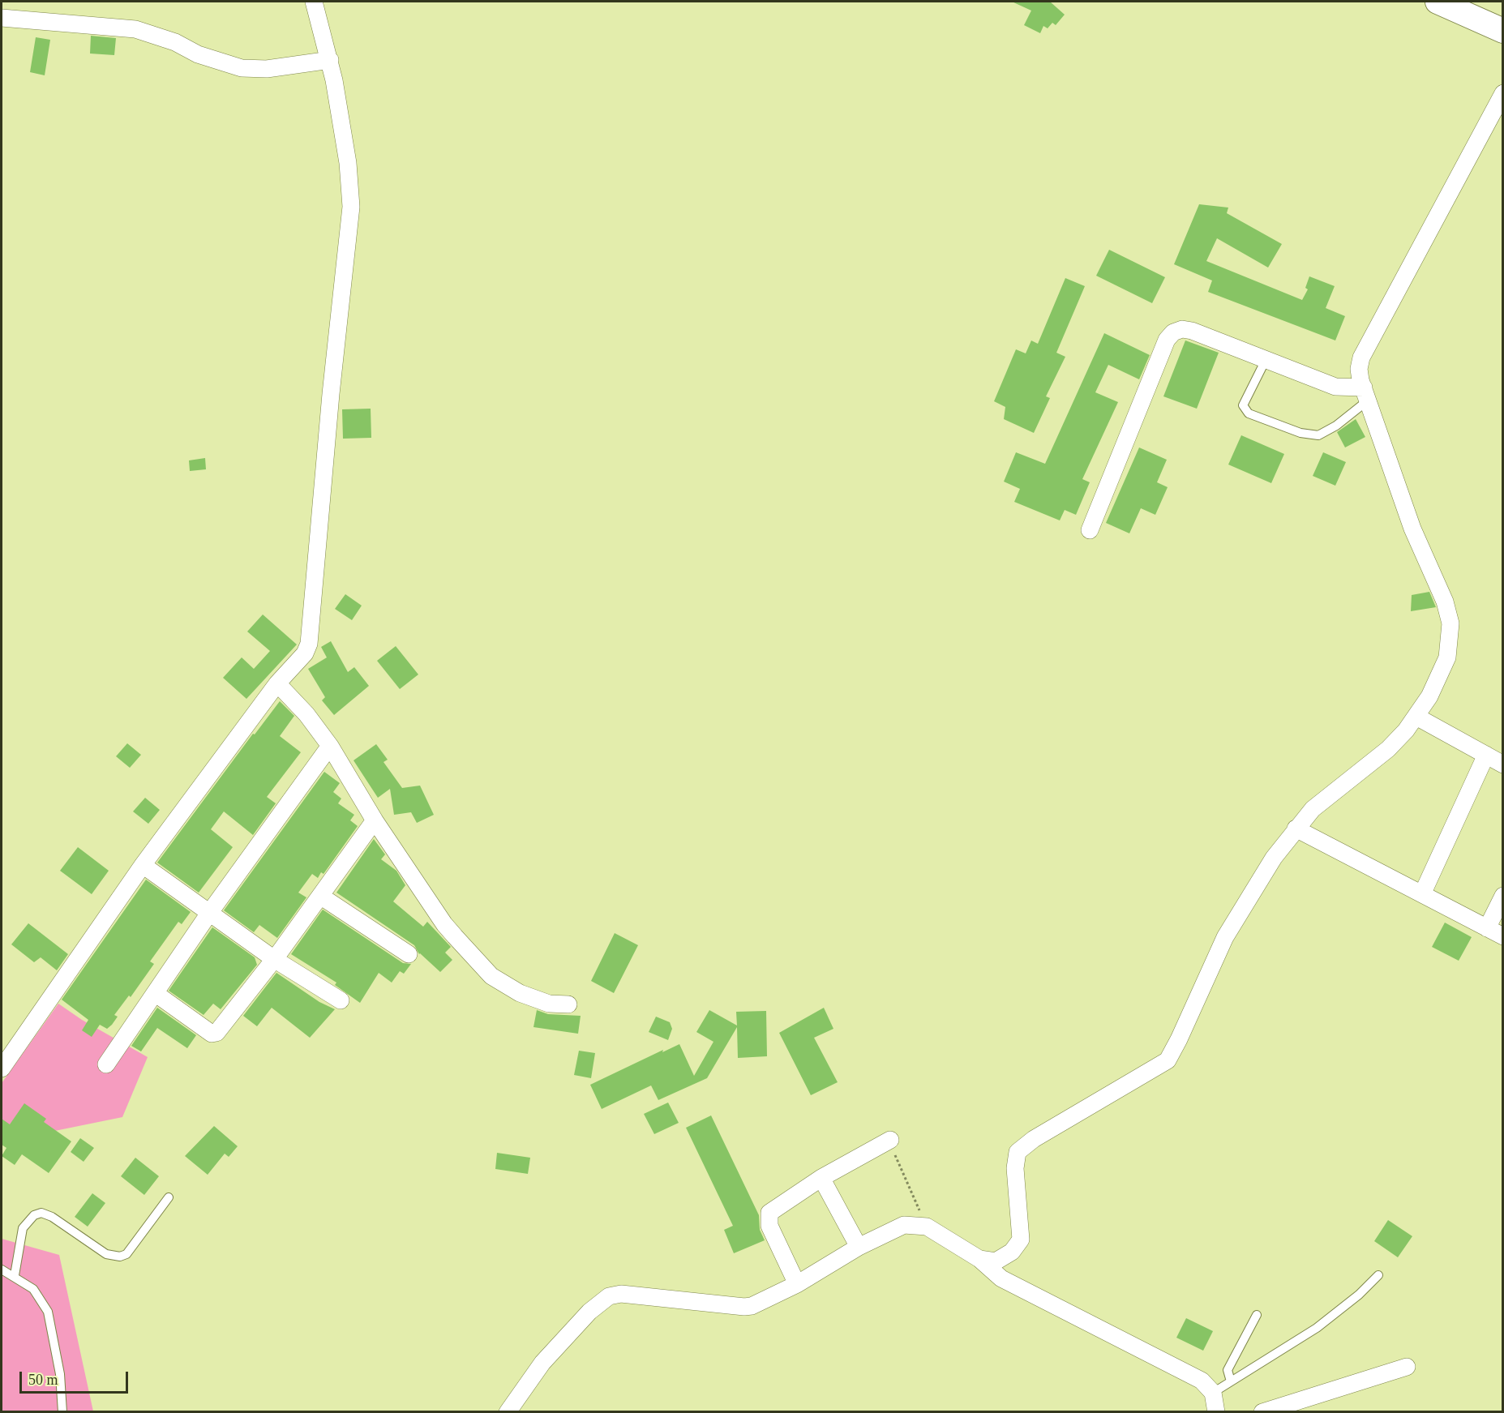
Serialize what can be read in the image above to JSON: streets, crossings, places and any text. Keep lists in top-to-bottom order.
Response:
{
  "scale_bar": "50 m"
}
